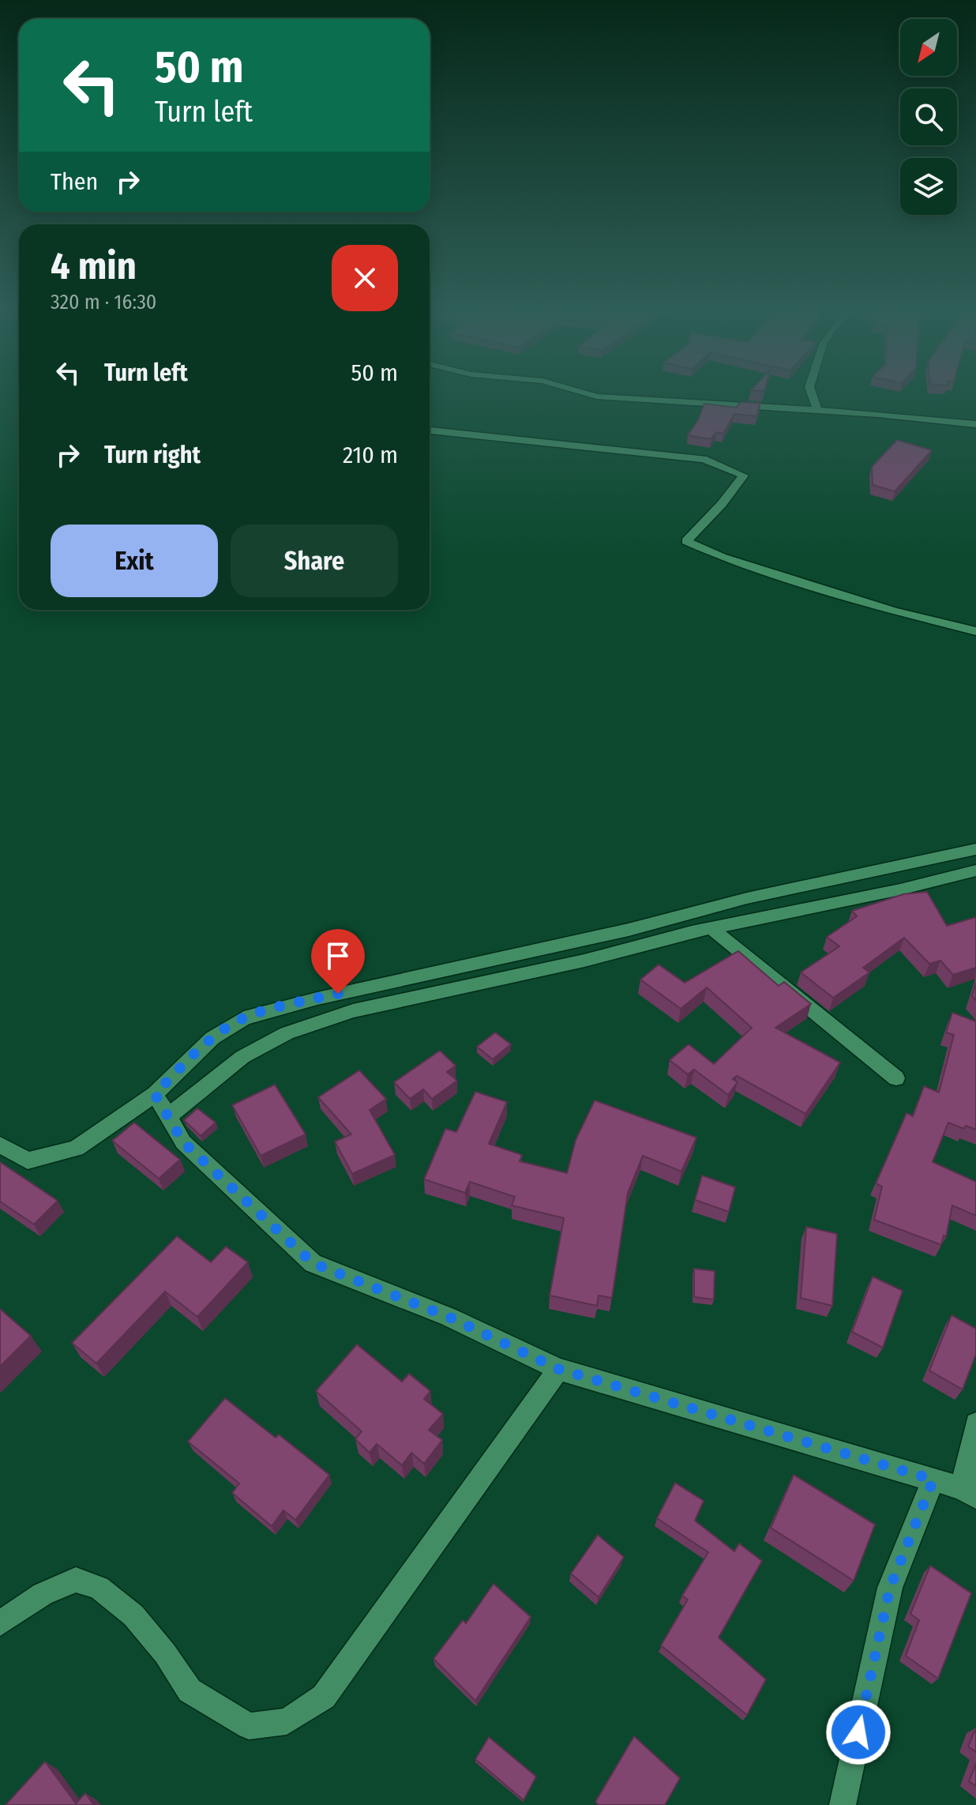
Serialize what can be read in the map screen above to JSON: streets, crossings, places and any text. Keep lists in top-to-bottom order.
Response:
{
  "north": "bottom left",
  "page": {
    "turn": ["50 m", "Turn left"],
    "then": "Then",
    "heading": ["4 min", "320 m · 16:30"],
    "list": [
      {
        "name": "Turn left",
        "value": "50 m"
      },
      {
        "name": "Turn right",
        "value": "210 m"
      }
    ],
    "buttons": ["Exit", "Share"]
  }
}
